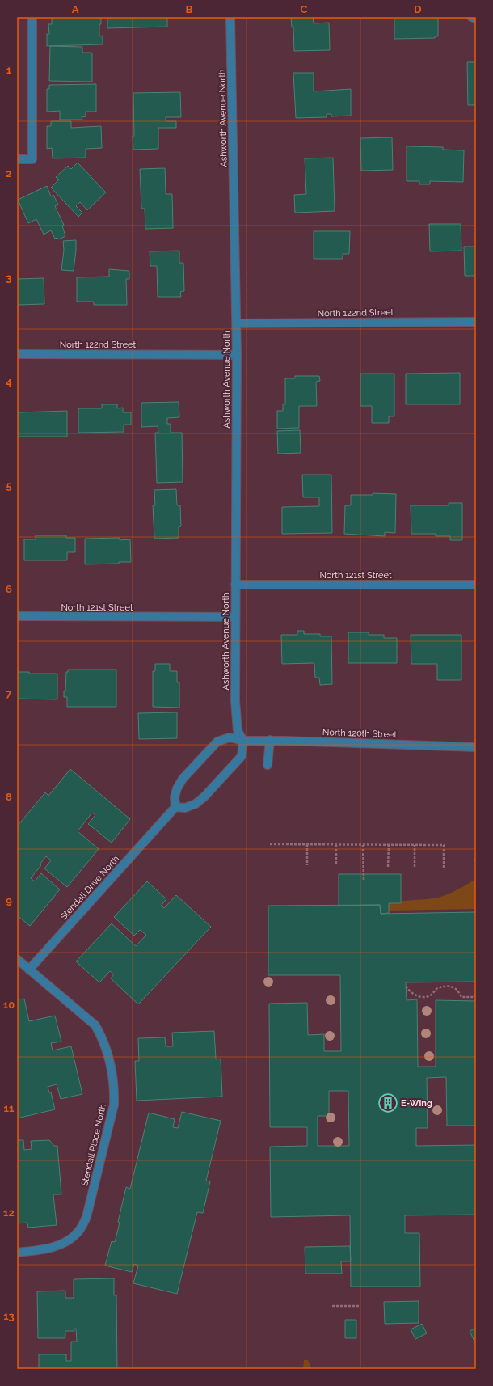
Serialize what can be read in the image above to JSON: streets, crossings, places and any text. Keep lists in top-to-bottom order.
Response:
{
  "streets": {
    "street": [
      "Ashworth Avenue North",
      "North 122nd Street",
      "North 121st Street",
      "North 120th Street",
      "Stendall Drive North",
      "Stendall Place North"
    ]
  },
  "crossings": [
    ["Ashworth Avenue North", "North 122nd Street"],
    ["Ashworth Avenue North", "North 121st Street"],
    ["Ashworth Avenue North", "North 120th Street"],
    ["Stendall Drive North", "Stendall Place North"]
  ],
  "places": {
    "building": ["E-Wing"]
  },
  "grid": {
    "columns": [
      "A",
      "B",
      "C",
      "D"
    ],
    "rows": [
      "1",
      "2",
      "3",
      "4",
      "5",
      "6",
      "7",
      "8",
      "9",
      "10",
      "11",
      "12",
      "13"
    ]
  }
}
